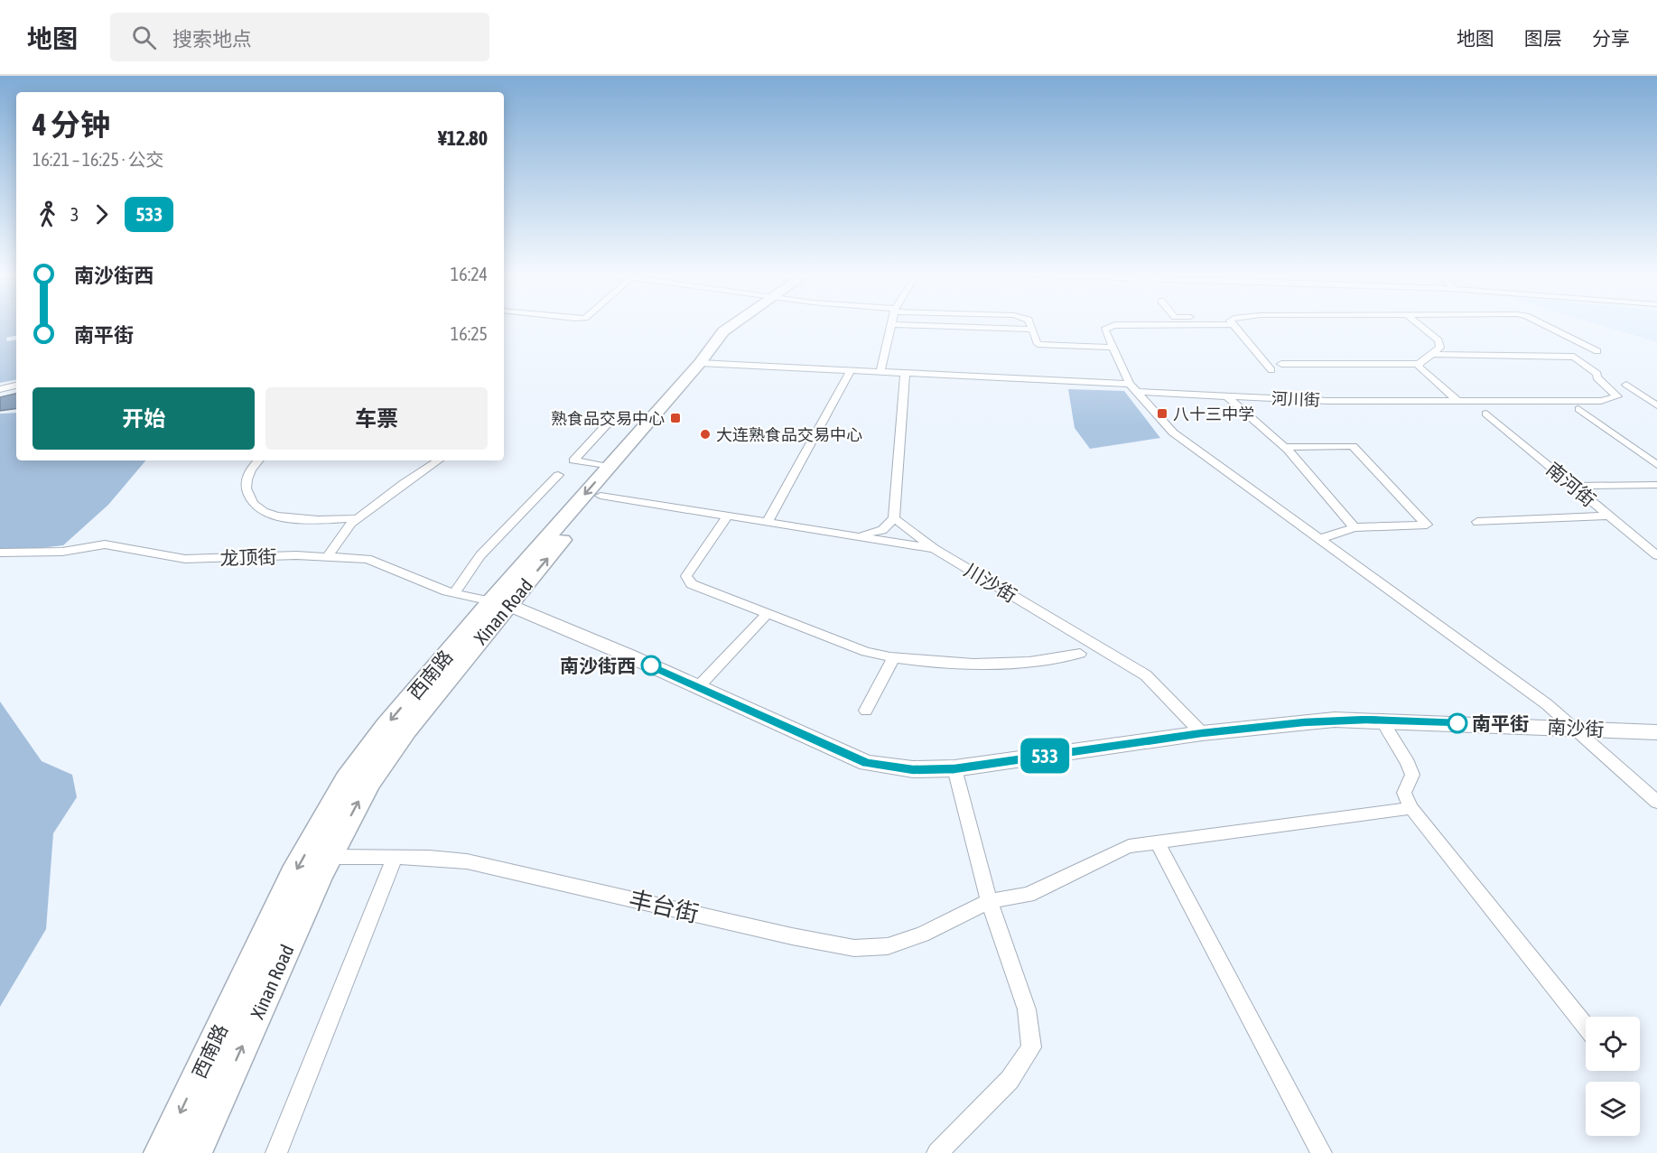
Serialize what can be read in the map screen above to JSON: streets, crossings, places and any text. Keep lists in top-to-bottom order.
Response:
{
  "streets": {
    "main road": ["Xinan Road", "西南路"],
    "street": [
      "河川街",
      "南河街",
      "龙顶街",
      "川沙街",
      "南沙街",
      "丰台街"
    ]
  },
  "crossings": [
    ["河川街", "Xinan Road"],
    ["河川街", "西南路"],
    ["龙顶街", "Xinan Road"],
    ["龙顶街", "西南路"],
    ["龙顶街", "南沙街"],
    ["川沙街", "南沙街"],
    ["Xinan Road", "西南路"],
    ["Xinan Road", "南沙街"],
    ["Xinan Road", "丰台街"],
    ["西南路", "南沙街"]
  ],
  "one_way": ["Xinan Road", "西南路"],
  "places": {
    "transit": ["八十三中学", "熟食品交易中心"],
    "other": ["大连熟食品交易中心", "南沙街西", "南平街"]
  },
  "lines": ["bus line 533"],
  "page": {
    "header": "地图",
    "search": "搜索地点",
    "nav": ["地图", "图层", "分享"],
    "on_map": "533",
    "heading": ["4 分钟", "16:21 – 16:25 · 公交", "¥12.80"],
    "legs": ["3", "533"],
    "list": [
      {
        "name": "南沙街西",
        "value": "16:24"
      },
      {
        "name": "南平街",
        "value": "16:25"
      }
    ],
    "buttons": ["开始", "车票"]
  }
}
